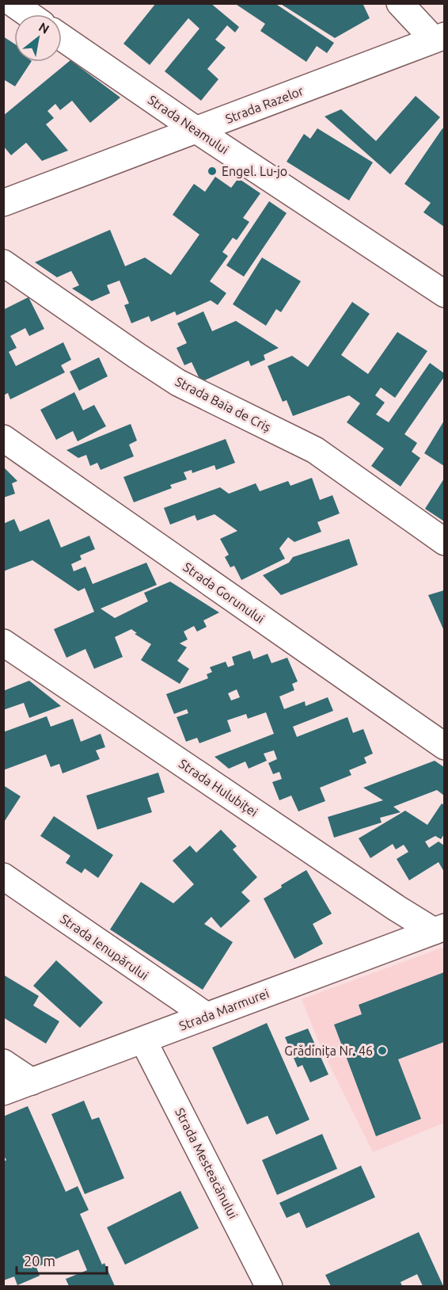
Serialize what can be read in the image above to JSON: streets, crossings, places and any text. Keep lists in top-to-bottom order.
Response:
{
  "streets": {
    "street": [
      "Strada Razelor",
      "Strada Neamului",
      "Strada Baia de Criș",
      "Strada Gorunului",
      "Strada Hulubiței",
      "Strada Ienupărului",
      "Strada Marmurei",
      "Strada Mesteacănului"
    ]
  },
  "crossings": [
    ["Strada Razelor", "Strada Neamului"],
    ["Strada Hulubiței", "Strada Marmurei"],
    ["Strada Ienupărului", "Strada Marmurei"],
    ["Strada Marmurei", "Strada Mesteacănului"]
  ],
  "places": ["Engel. Lu-jo", "Grădinița Nr. 46"],
  "scale_bar": "20 m",
  "north": "top right"
}
